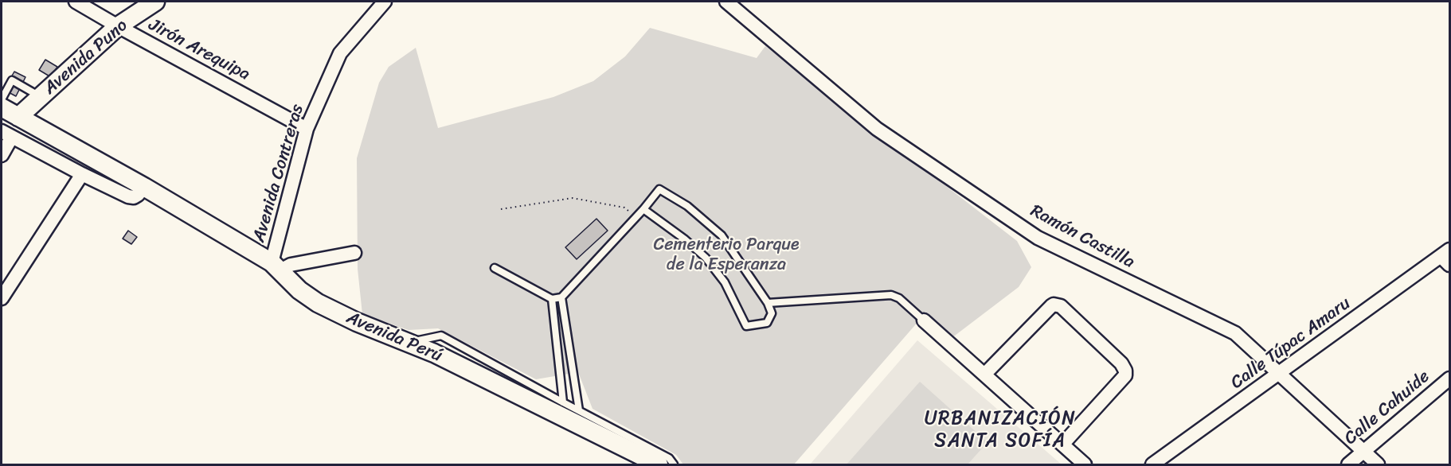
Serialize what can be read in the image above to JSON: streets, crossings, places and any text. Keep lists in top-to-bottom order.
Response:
{
  "streets": {
    "main road": ["Avenida Puno", "Avenida Perú"],
    "street": [
      "Jirón Arequipa",
      "Avenida Contreras",
      "Ramón Castilla",
      "Calle Túpac Amaru",
      "Calle Cahuide"
    ]
  },
  "crossings": [
    ["Jirón Arequipa", "Avenida Puno"],
    ["Jirón Arequipa", "Avenida Contreras"],
    ["Avenida Puno", "Avenida Perú"],
    ["Avenida Contreras", "Avenida Perú"],
    ["Ramón Castilla", "Calle Túpac Amaru"],
    ["Ramón Castilla", "Calle Cahuide"]
  ],
  "districts": ["URBANIZACIÓN SANTA SOFÍA"],
  "parks": ["Cementerio Parque de la Esperanza"]
}
